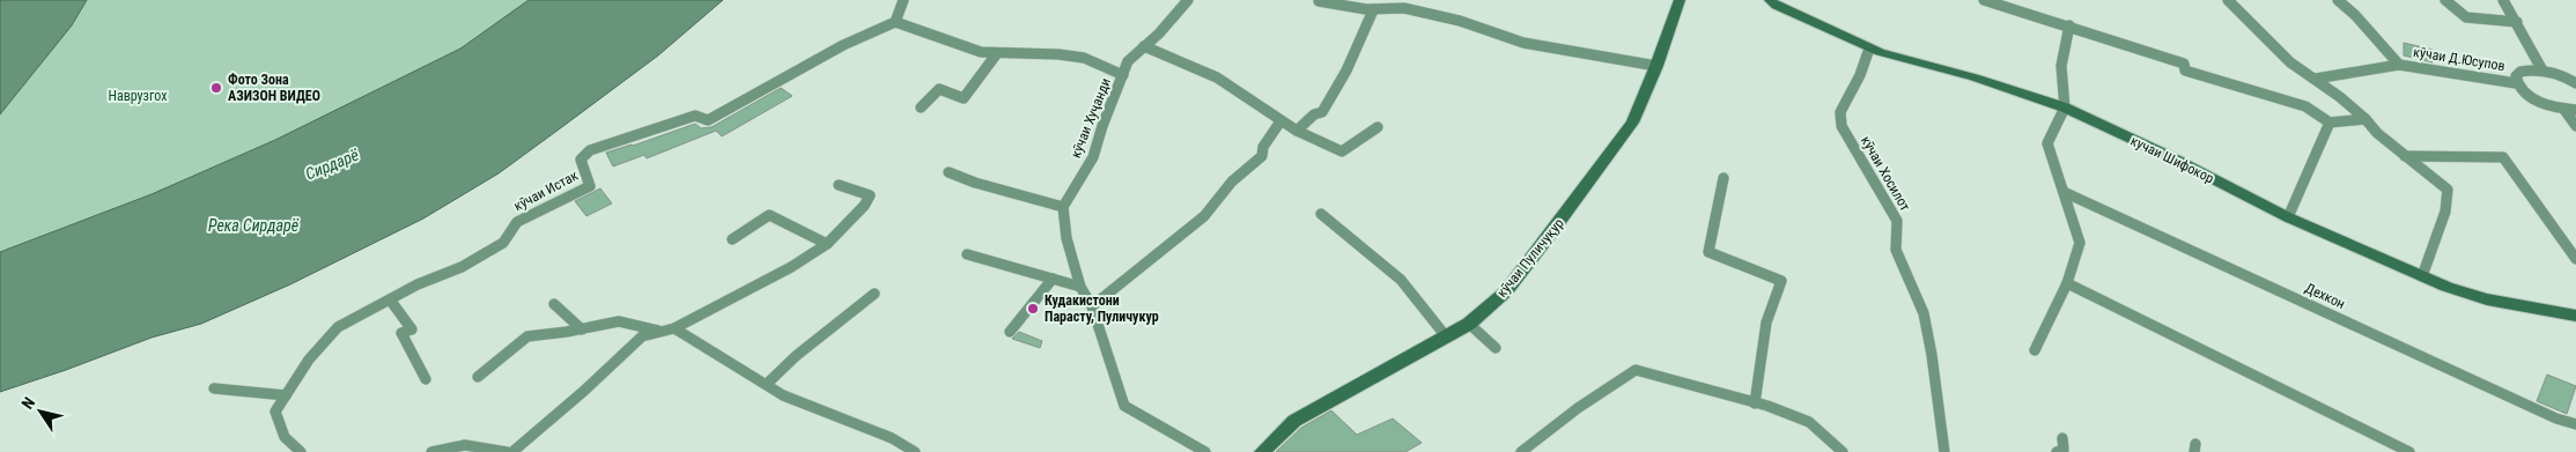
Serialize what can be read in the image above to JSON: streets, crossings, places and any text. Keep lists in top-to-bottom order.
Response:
{
  "streets": {
    "street": [
      "кӯчаи Д.Юсупов",
      "кӯчаи Хуҷанди",
      "кучаи Шифокор",
      "кӯчаи Хосилот",
      "кӯчаи Истак",
      "кӯчаи Пуличуқур",
      "Дехкон"
    ]
  },
  "crossings": [
    ["кучаи Шифокор", "кӯчаи Хосилот"]
  ],
  "water": ["Сирдарё", "Река Сирдарё"],
  "parks": ["Наврузгох"],
  "places": ["Фото Зона АЗИЗОН ВИДЕО", "Кудакистони Парасту, Пуличукур"],
  "north": "top left"
}
